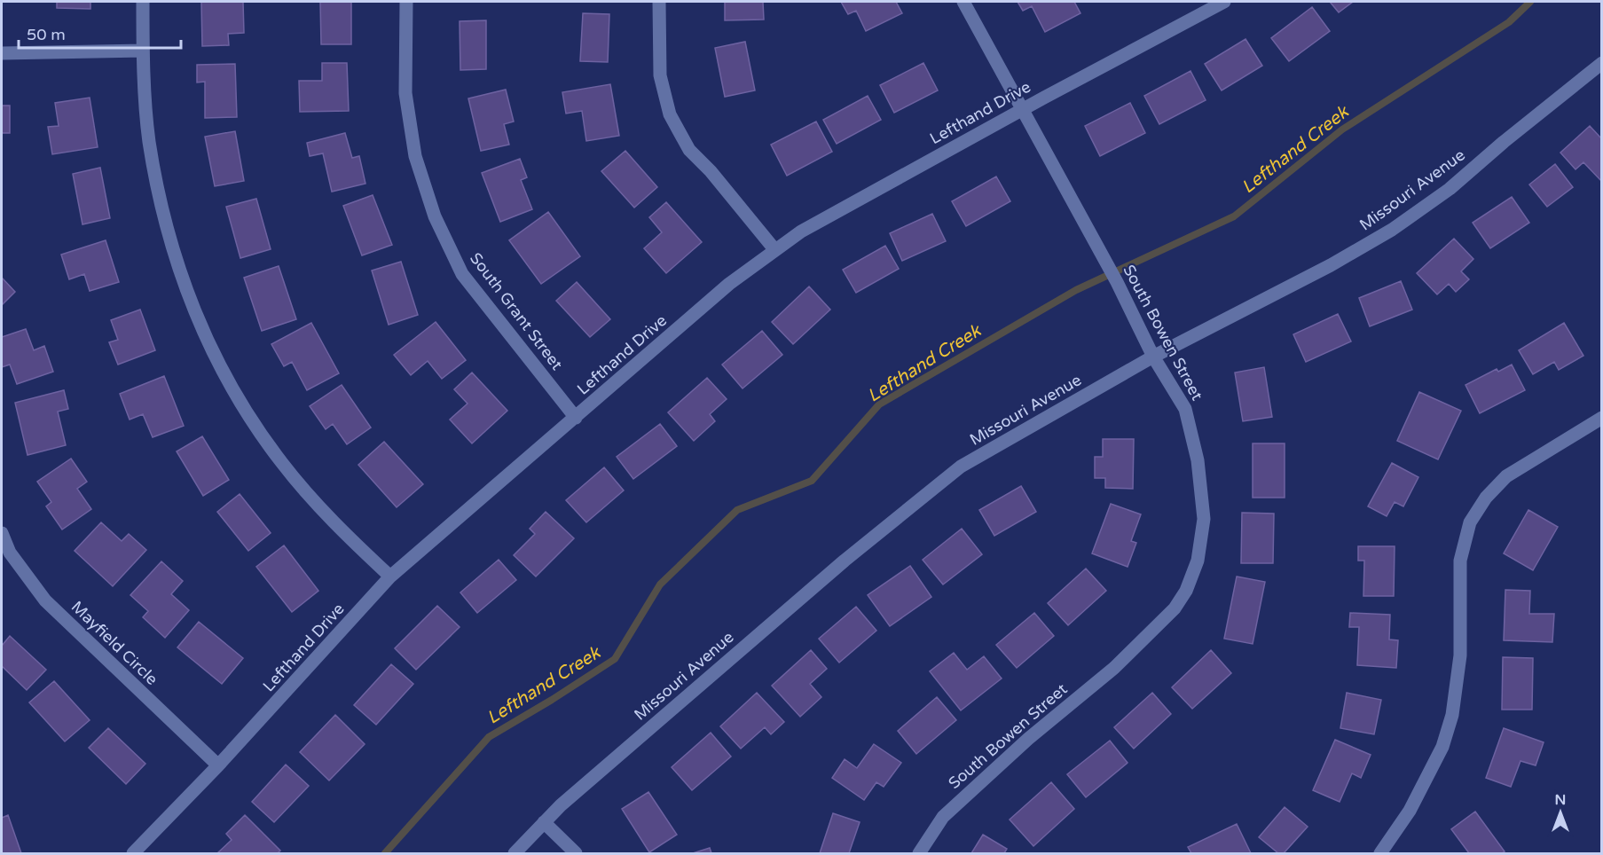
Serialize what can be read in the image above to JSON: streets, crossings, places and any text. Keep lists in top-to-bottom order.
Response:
{
  "streets": {
    "street": [
      "Lefthand Drive",
      "Missouri Avenue",
      "South Grant Street",
      "South Bowen Street",
      "Mayfield Circle"
    ]
  },
  "crossings": [
    ["Lefthand Drive", "South Grant Street"],
    ["Lefthand Drive", "South Bowen Street"],
    ["Lefthand Drive", "Mayfield Circle"],
    ["Missouri Avenue", "South Bowen Street"]
  ],
  "water": ["Lefthand Creek"],
  "scale_bar": "50 m",
  "north": "top"
}
